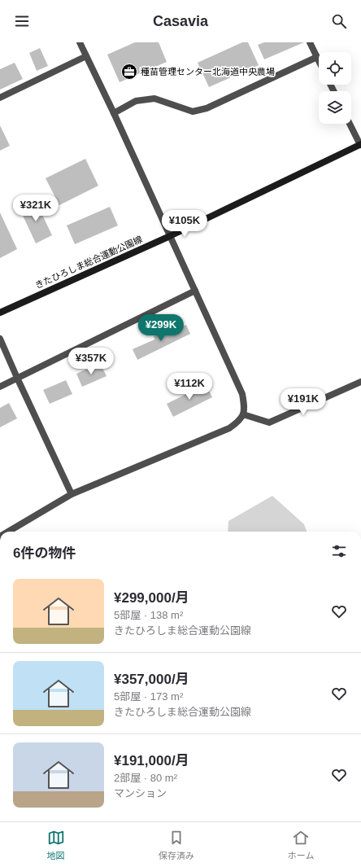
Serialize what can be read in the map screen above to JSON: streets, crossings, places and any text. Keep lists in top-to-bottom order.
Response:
{
  "streets": {
    "main road": ["きたひろしま総合運動公園線"]
  },
  "places": {
    "office": ["種苗管理センター北海道中央農場"]
  },
  "page": {
    "header": "Casavia",
    "price": [
      "¥321K",
      "¥105K",
      "¥299K",
      "¥357K",
      "¥112K",
      "¥191K"
    ],
    "heading": "6件の物件",
    "list": [
      {
        "name": "¥299,000/月",
        "note": "5部屋 · 138 m² · きたひろしま総合運動公園線"
      },
      {
        "name": "¥357,000/月",
        "note": "5部屋 · 173 m² · きたひろしま総合運動公園線"
      },
      {
        "name": "¥191,000/月",
        "note": "2部屋 · 80 m² · マンション"
      }
    ],
    "tabs": ["地図", "保存済み", "ホーム"]
  }
}
